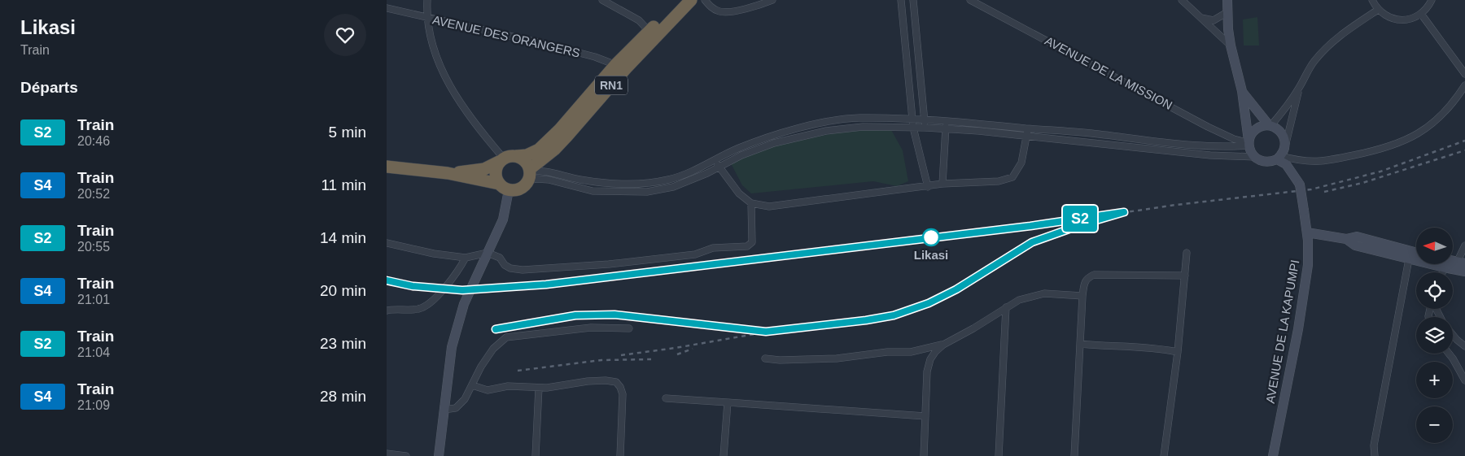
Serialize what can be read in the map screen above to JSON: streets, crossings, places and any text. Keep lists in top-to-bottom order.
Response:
{
  "streets": {
    "highway": ["RN1"],
    "main road": ["AVENUE DE LA KAPUMPI"],
    "street": ["AVENUE DES ORANGERS", "AVENUE DE LA MISSION"]
  },
  "crossings": [
    ["AVENUE DES ORANGERS", "RN1"],
    ["AVENUE DE LA MISSION", "AVENUE DE LA KAPUMPI"]
  ],
  "places": ["Likasi"],
  "north": "left",
  "page": {
    "heading": [
      ["Likasi", "Train"],
      "Départs"
    ],
    "on_map": "S2",
    "list": [
      {
        "mark": "S2",
        "name": "Train",
        "note": "20:46",
        "value": "5 min"
      },
      {
        "mark": "S4",
        "name": "Train",
        "note": "20:52",
        "value": "11 min"
      },
      {
        "mark": "S2",
        "name": "Train",
        "note": "20:55",
        "value": "14 min"
      },
      {
        "mark": "S4",
        "name": "Train",
        "note": "21:01",
        "value": "20 min"
      },
      {
        "mark": "S2",
        "name": "Train",
        "note": "21:04",
        "value": "23 min"
      },
      {
        "mark": "S4",
        "name": "Train",
        "note": "21:09",
        "value": "28 min"
      }
    ],
    "map_buttons": ["+", "−"]
  }
}
